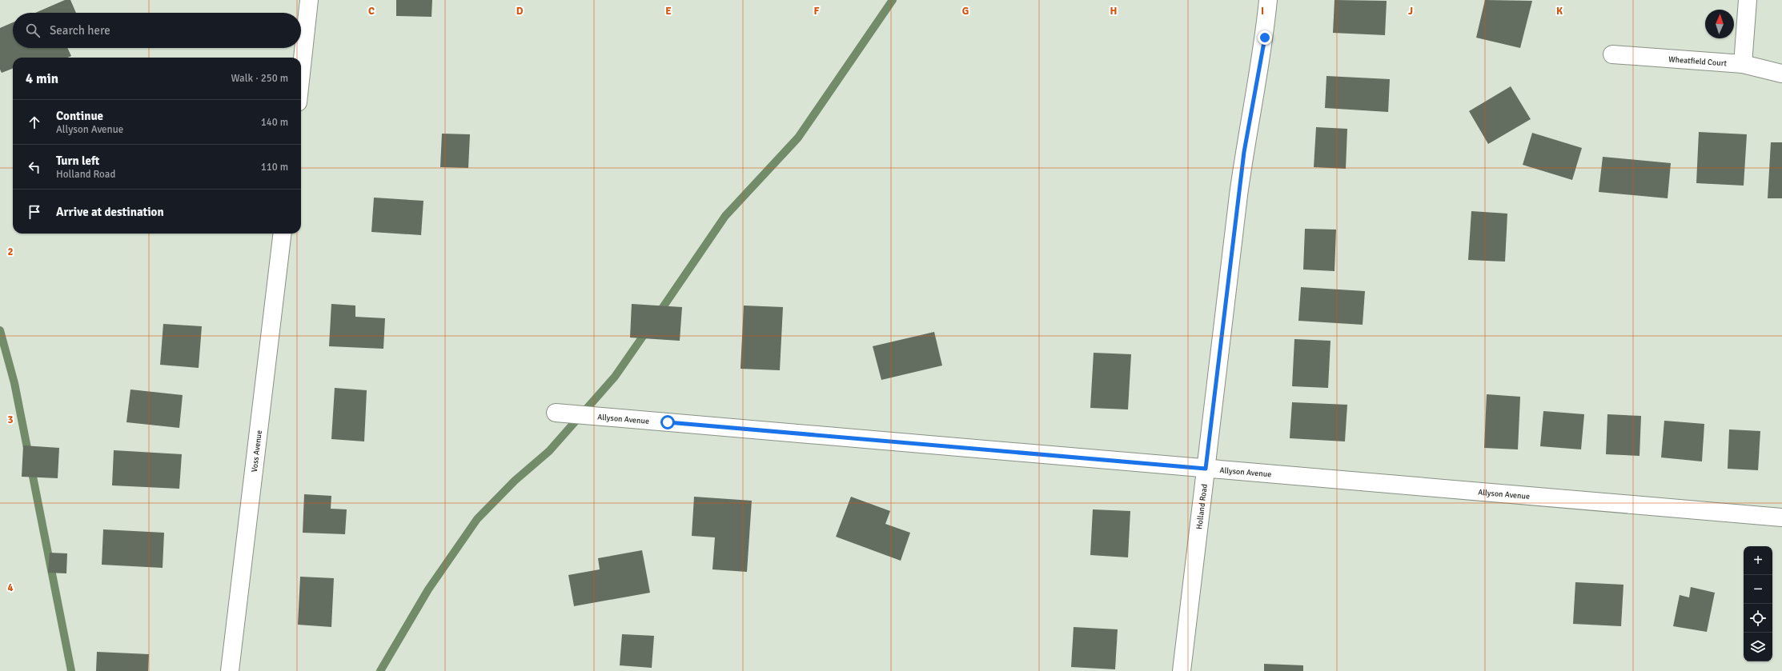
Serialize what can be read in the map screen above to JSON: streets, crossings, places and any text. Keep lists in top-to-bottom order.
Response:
{
  "streets": {
    "street": [
      "Wheatfield Court",
      "Allyson Avenue",
      "Voss Avenue",
      "Holland Road"
    ]
  },
  "crossings": [
    ["Allyson Avenue", "Holland Road"]
  ],
  "north": "top",
  "page": {
    "search": "Search here",
    "heading": ["4 min", "Walk · 250 m"],
    "list": [
      ["Continue", "Allyson Avenue", "140 m"],
      ["Turn left", "Holland Road", "110 m"],
      "Arrive at destination"
    ],
    "map_buttons": ["+", "−"]
  },
  "grid": {
    "columns": [
      "C",
      "D",
      "E",
      "F",
      "G",
      "H",
      "I",
      "J",
      "K"
    ],
    "rows": ["2", "3", "4"]
  }
}
